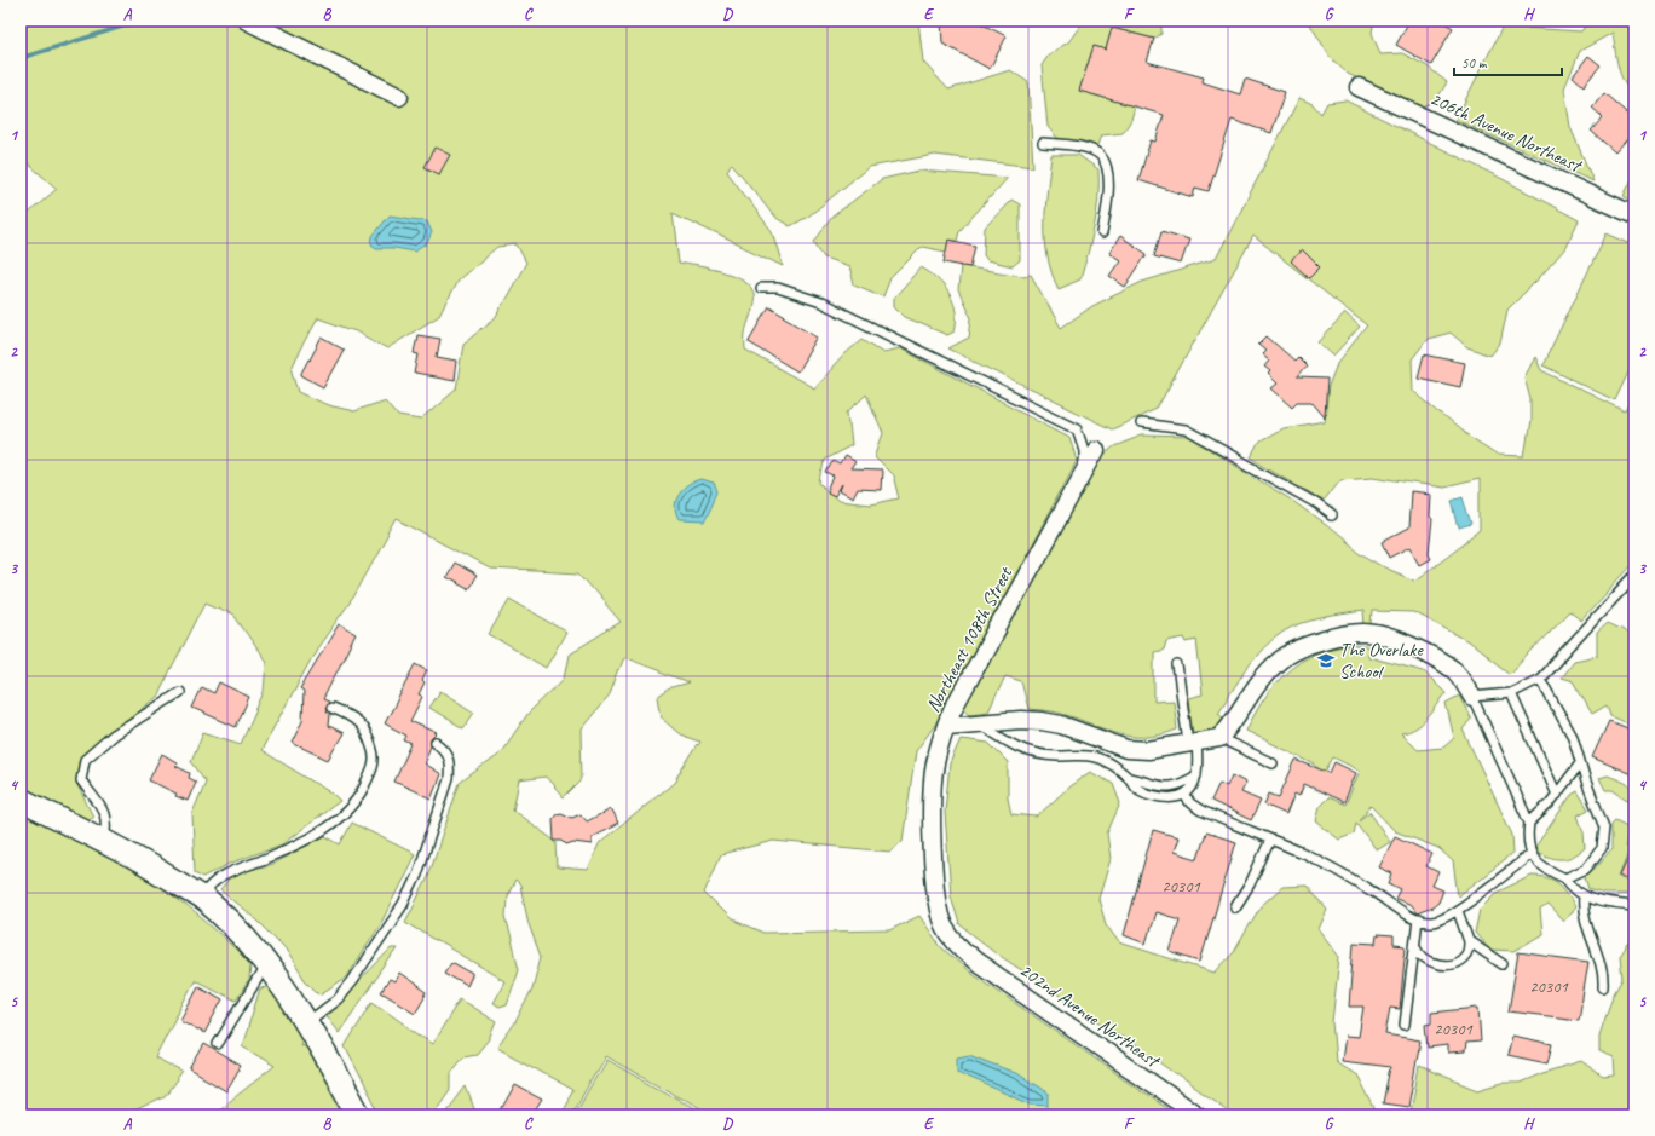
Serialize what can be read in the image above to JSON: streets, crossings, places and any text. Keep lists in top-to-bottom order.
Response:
{
  "streets": {
    "street": ["206th Avenue Northeast", "Northeast 108th Street", "202nd Avenue Northeast"]
  },
  "crossings": [
    ["Northeast 108th Street", "202nd Avenue Northeast"]
  ],
  "places": {
    "school or university": ["The Overlake School"]
  },
  "house_numbers": ["20301", "20301", "20301"],
  "scale_bar": "50 m",
  "grid": {
    "columns": [
      "A",
      "B",
      "C",
      "D",
      "E",
      "F",
      "G",
      "H"
    ],
    "rows": [
      "1",
      "2",
      "3",
      "4",
      "5"
    ]
  }
}
